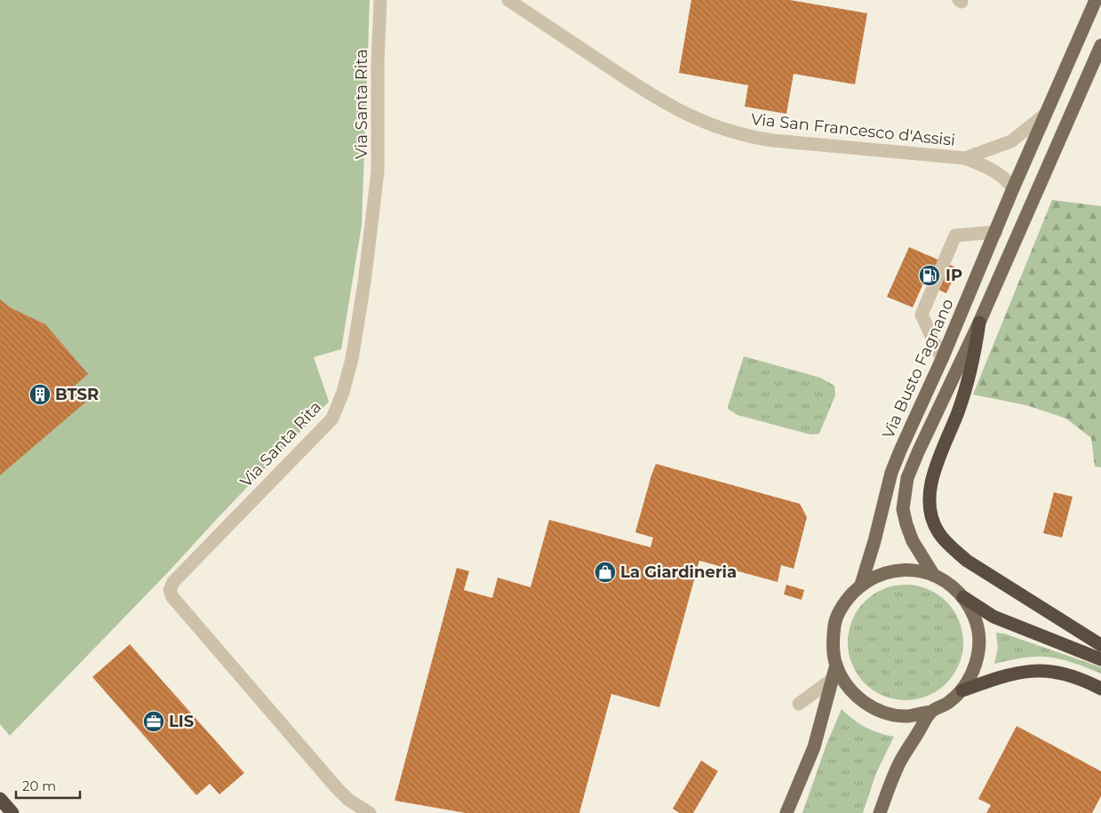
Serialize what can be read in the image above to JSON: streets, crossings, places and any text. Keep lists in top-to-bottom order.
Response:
{
  "streets": {
    "main road": ["Via Busto Fagnano"],
    "street": ["Via Santa Rita", "Via San Francesco d'Assisi"]
  },
  "crossings": [
    ["Via San Francesco d'Assisi", "Via Busto Fagnano"]
  ],
  "places": {
    "fuel station": ["IP"],
    "building": ["BTSR"],
    "shop": ["La Giardineria"],
    "office": ["LIS"]
  },
  "scale_bar": "20 m"
}
